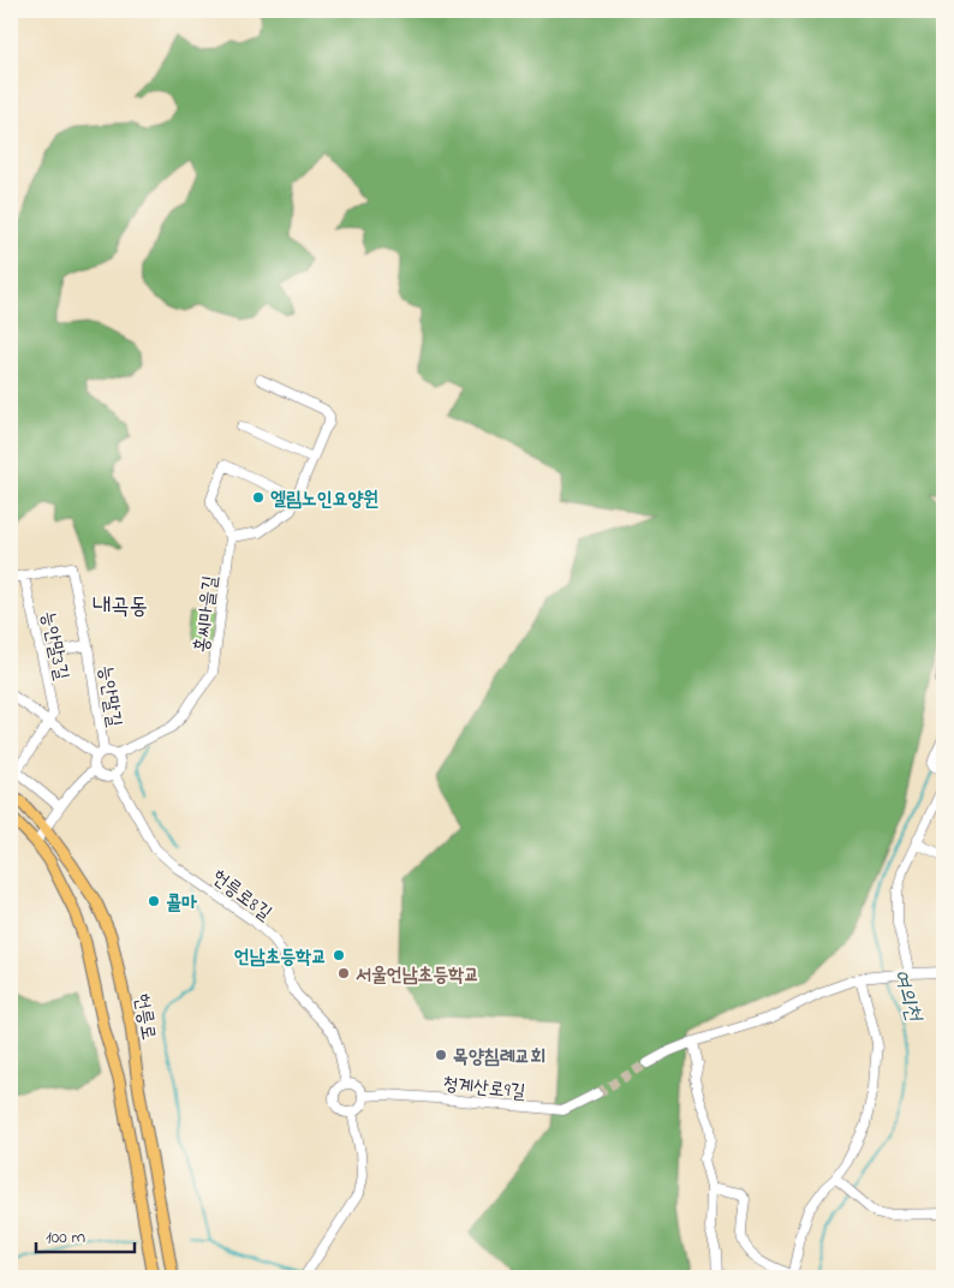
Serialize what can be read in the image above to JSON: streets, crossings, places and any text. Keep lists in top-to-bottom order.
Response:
{
  "streets": {
    "main road": ["헌릉로"],
    "street": [
      "홍씨마을길",
      "능안말3길",
      "능안말길",
      "헌릉로8길",
      "청계산로9길"
    ]
  },
  "crossings": [
    ["홍씨마을길", "능안말길"],
    ["홍씨마을길", "헌릉로8길"],
    ["능안말3길", "능안말길"],
    ["능안말길", "헌릉로8길"],
    ["헌릉로8길", "청계산로9길"]
  ],
  "districts": ["내곡동"],
  "water": ["여의천"],
  "places": [
    "엘림노인요양원",
    "콜마",
    "언남초등학교",
    "서울언남초등학교",
    "목양침례교회"
  ],
  "scale_bar": "100 m"
}
